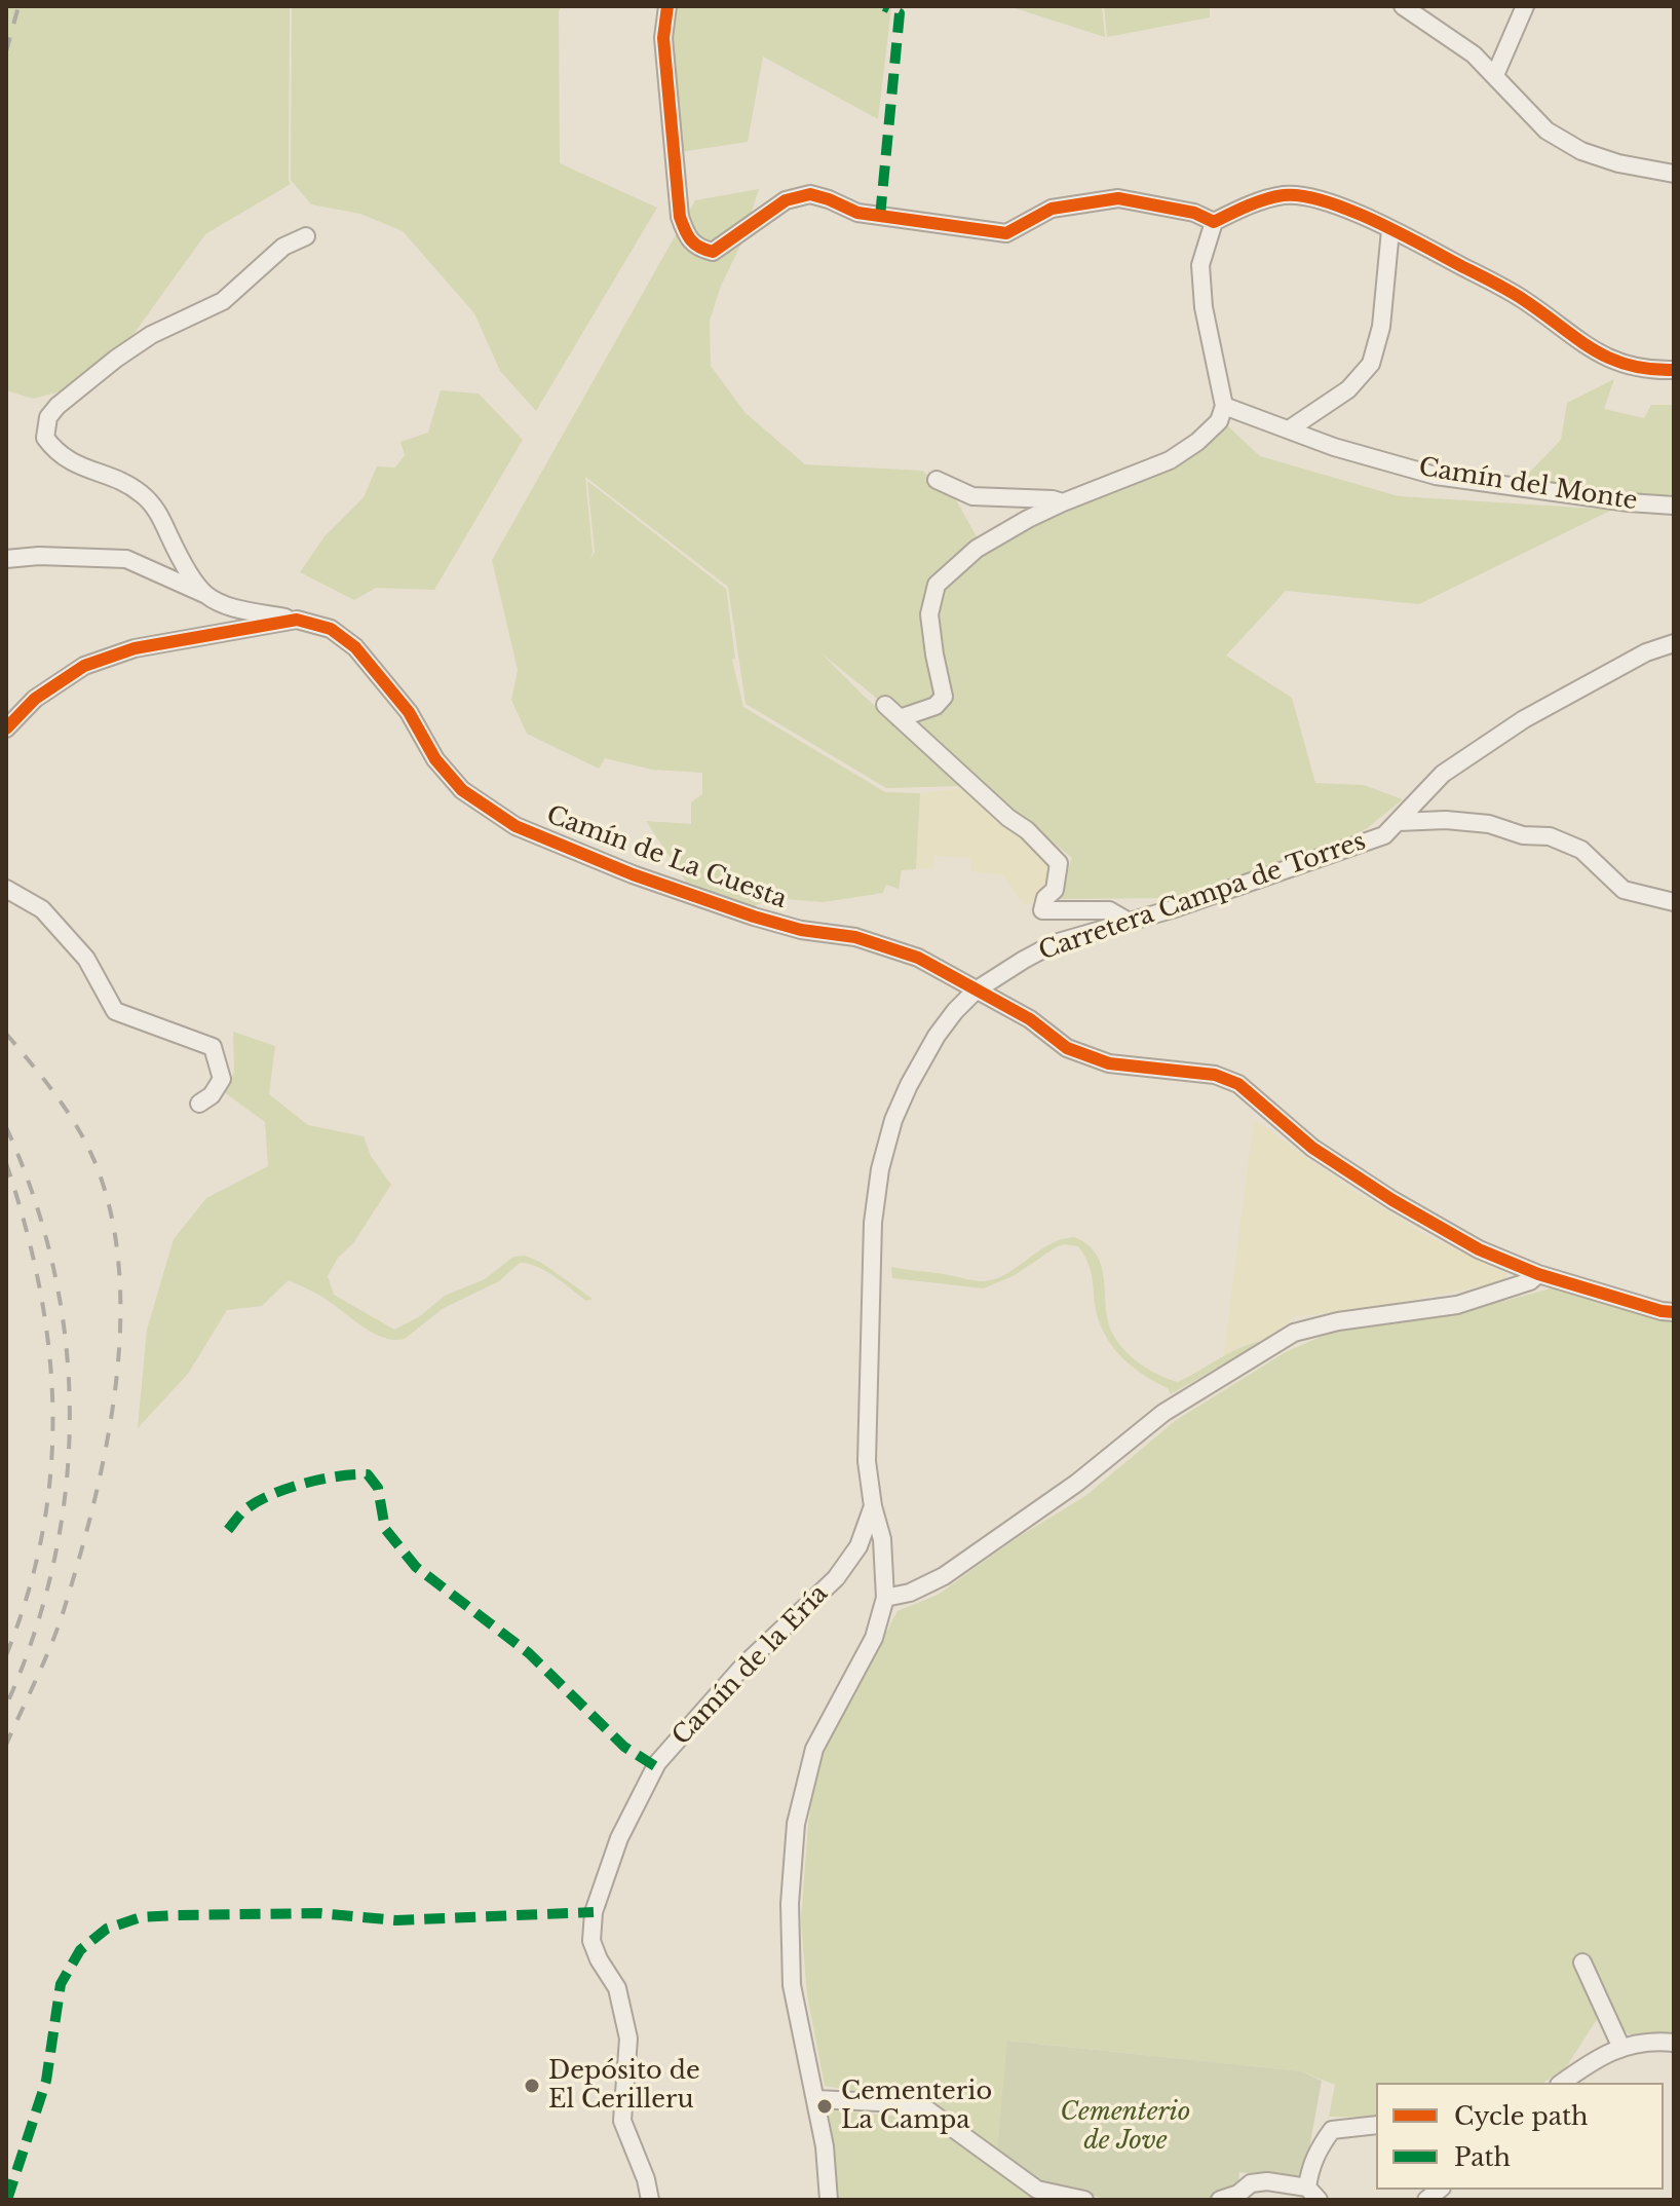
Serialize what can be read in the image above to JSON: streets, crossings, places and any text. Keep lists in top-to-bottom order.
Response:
{
  "streets": {
    "street": [
      "Camín del Monte",
      "Camín de La Cuesta",
      "Carretera Campa de Torres",
      "Camín de la Ería"
    ]
  },
  "crossings": [
    ["Camín de La Cuesta", "Carretera Campa de Torres"],
    ["Carretera Campa de Torres", "Camín de la Ería"]
  ],
  "parks": ["Cementerio de Jove"],
  "places": ["Depósito de El Cerilleru", "Cementerio La Campa"],
  "legend": ["Cycle path", "Path"]
}
